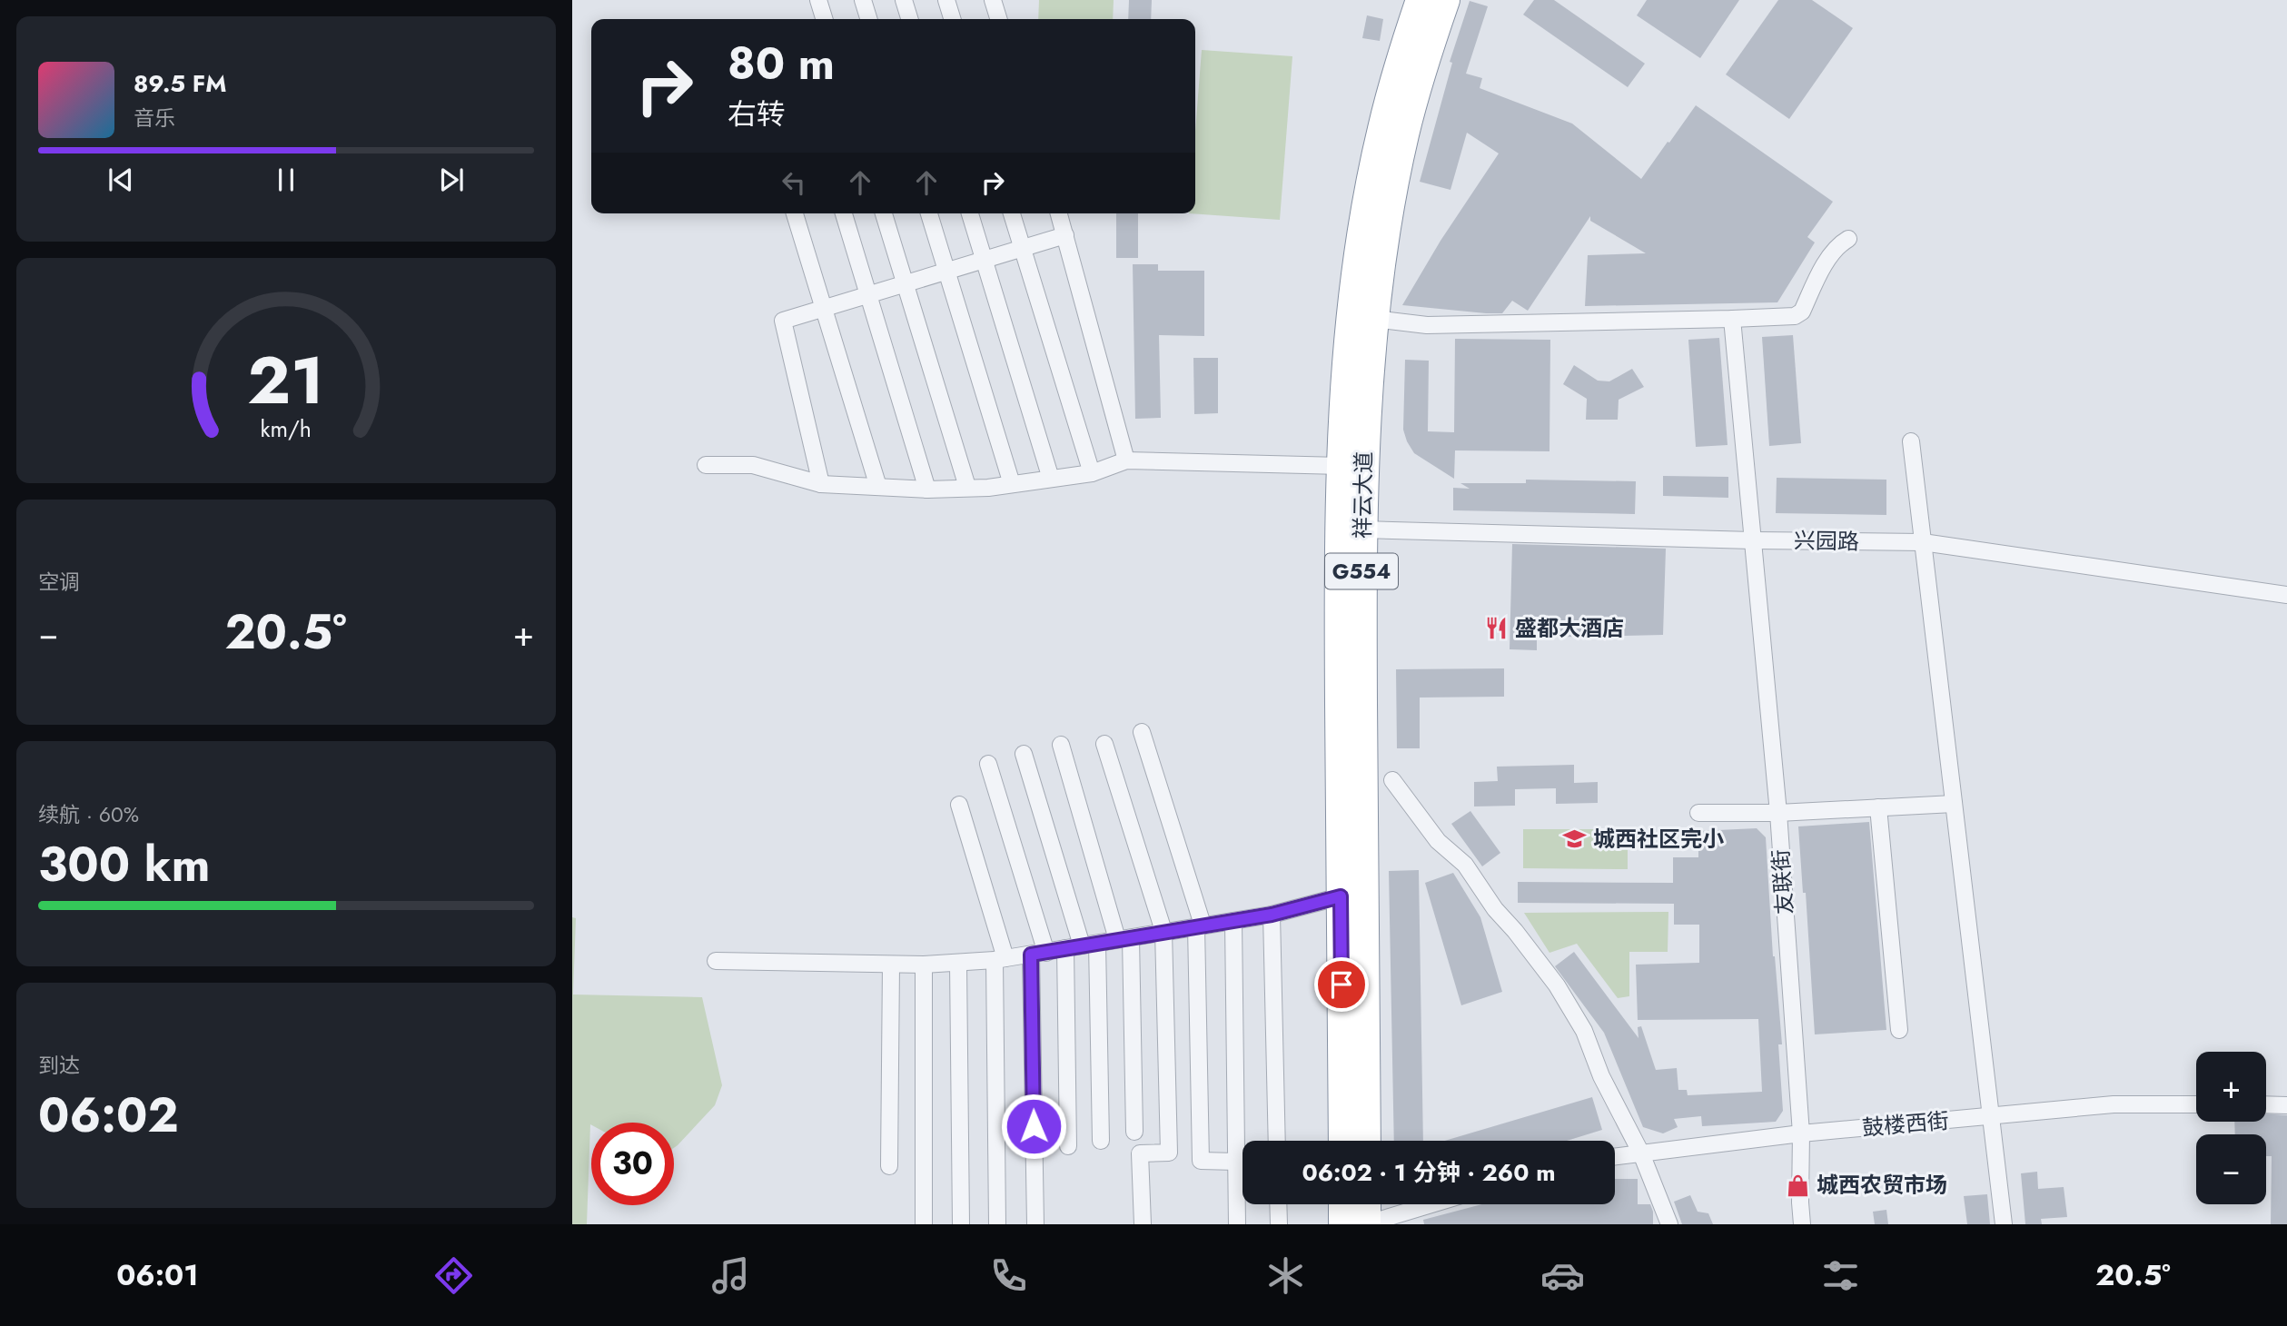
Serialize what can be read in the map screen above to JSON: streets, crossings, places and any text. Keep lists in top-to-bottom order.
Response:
{
  "streets": {
    "highway": ["祥云大道", "G554"],
    "street": ["兴园路", "友联街", "鼓楼西街"]
  },
  "crossings": [
    ["祥云大道", "兴园路"],
    ["兴园路", "友联街"],
    ["友联街", "鼓楼西街"]
  ],
  "places": {
    "restaurant": ["盛都大酒店"],
    "school or university": ["城西社区完小"],
    "shop": ["城西农贸市场"]
  },
  "page": {
    "turn": ["80 m", "右转"],
    "song": ["89.5 FM", "音乐"],
    "tile": [
      "空调",
      ["续航 · 60%", "300 km"],
      ["到达", "06:02"]
    ],
    "heat": ["−", "20.5°", "+"],
    "map_buttons": ["+", "−"],
    "limit": "30",
    "trip": "06:02 · 1 分钟 · 260 m",
    "tabs": ["06:01", "20.5°"],
    "gauge": ["21", "km/h"]
  }
}
